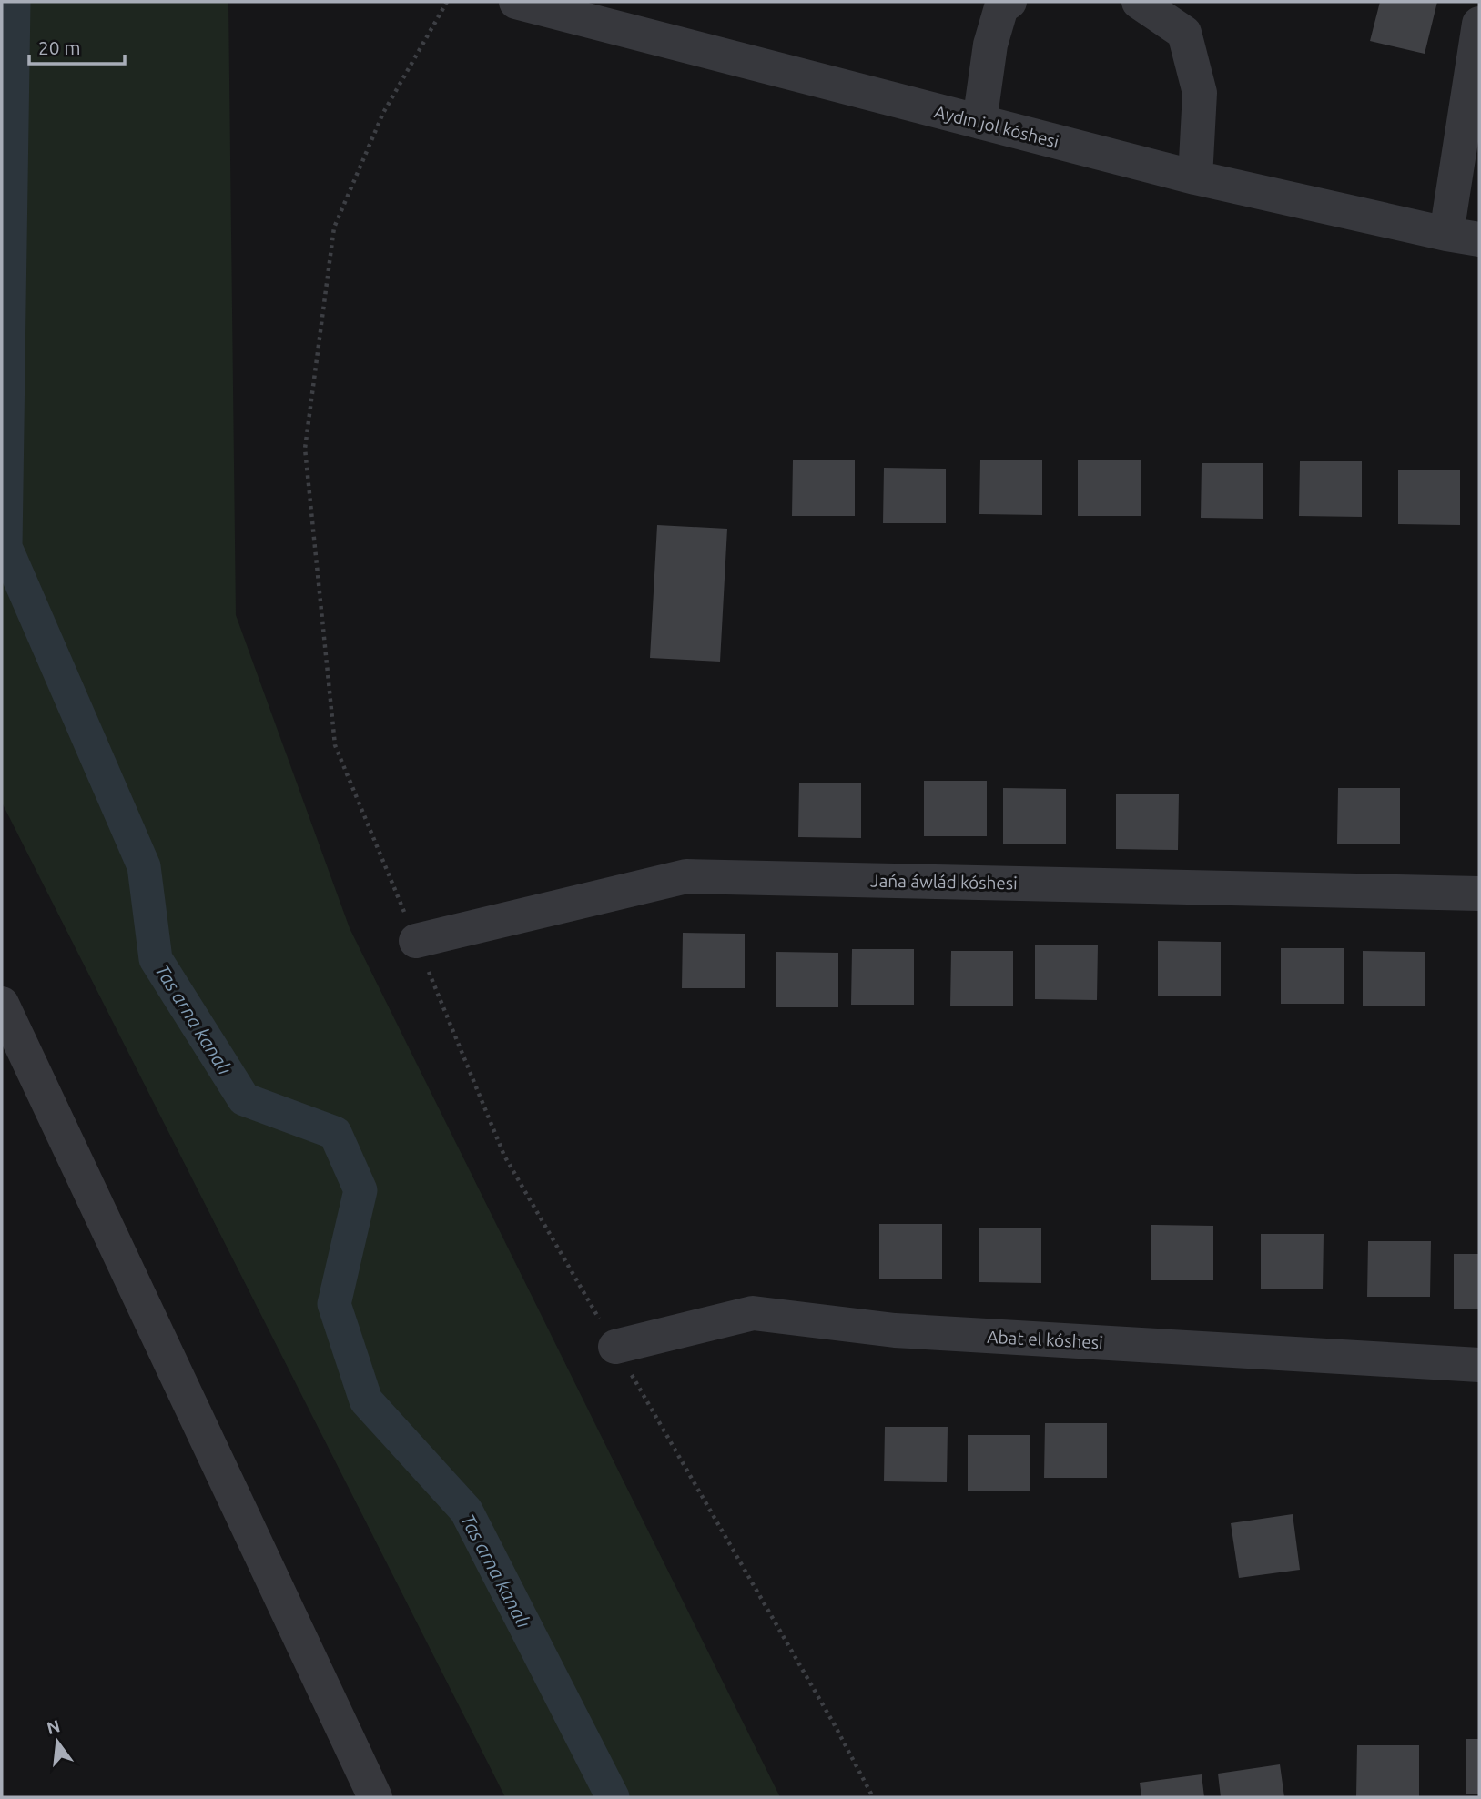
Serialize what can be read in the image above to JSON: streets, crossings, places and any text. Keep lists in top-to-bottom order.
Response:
{
  "streets": {
    "street": ["Aydın jol kóshesi", "Jańa áwlád kóshesi", "Abat el kóshesi"]
  },
  "water": ["Tas arna kanalı"],
  "scale_bar": "20 m",
  "north": "top"
}
